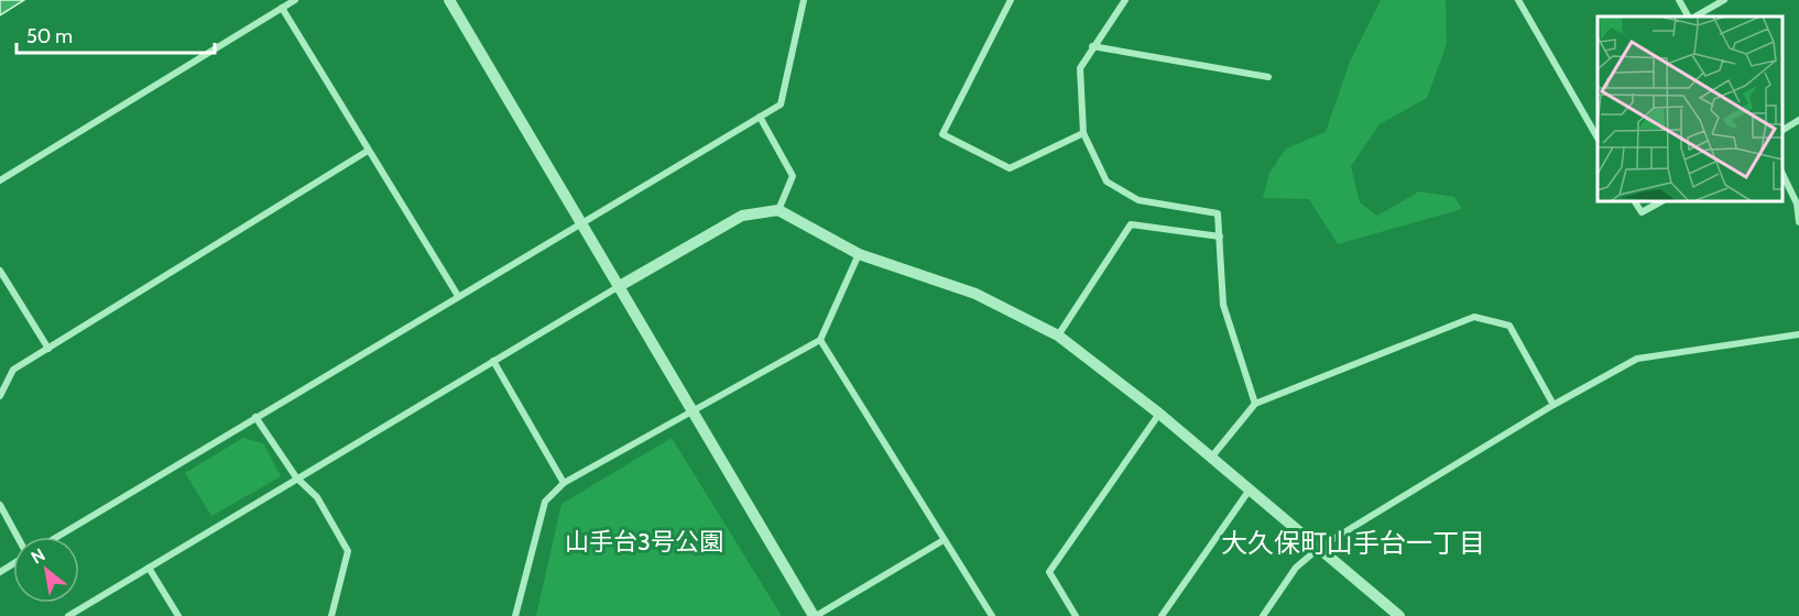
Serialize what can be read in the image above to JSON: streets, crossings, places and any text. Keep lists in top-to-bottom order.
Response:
{
  "districts": ["大久保町山手台一丁目"],
  "parks": ["山手台3号公園"],
  "scale_bar": "50 m",
  "north": "top left"
}
